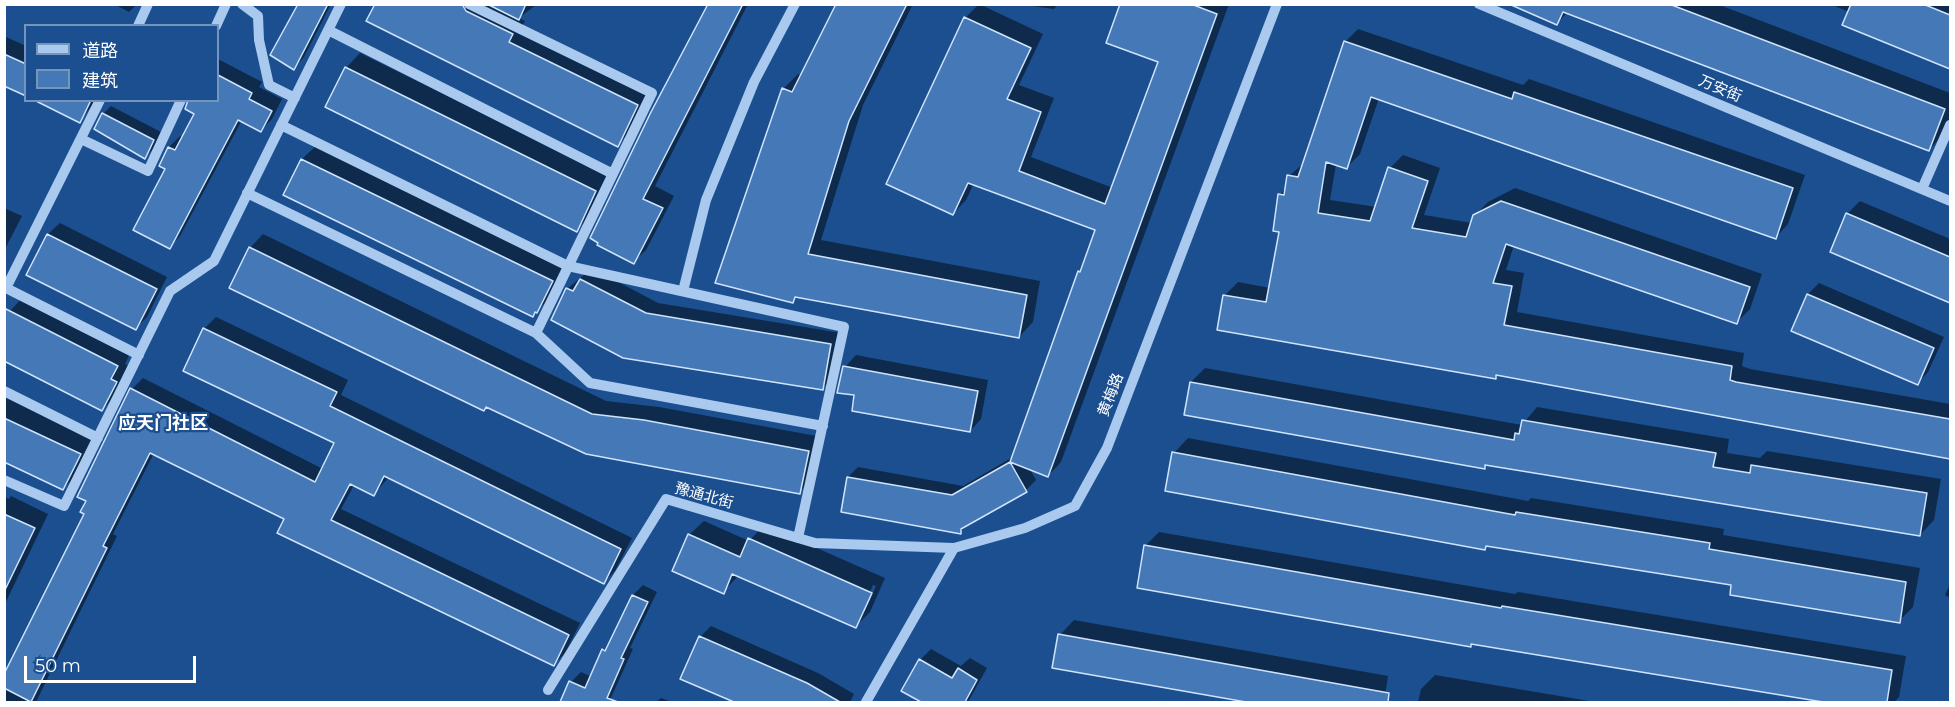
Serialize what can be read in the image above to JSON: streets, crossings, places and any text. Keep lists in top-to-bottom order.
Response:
{
  "streets": {
    "street": ["万安街", "黄梅路", "豫通北街"]
  },
  "crossings": [
    ["黄梅路", "豫通北街"]
  ],
  "districts": ["应天门社区"],
  "legend": ["道路", "建筑"],
  "scale_bar": "50 m"
}
